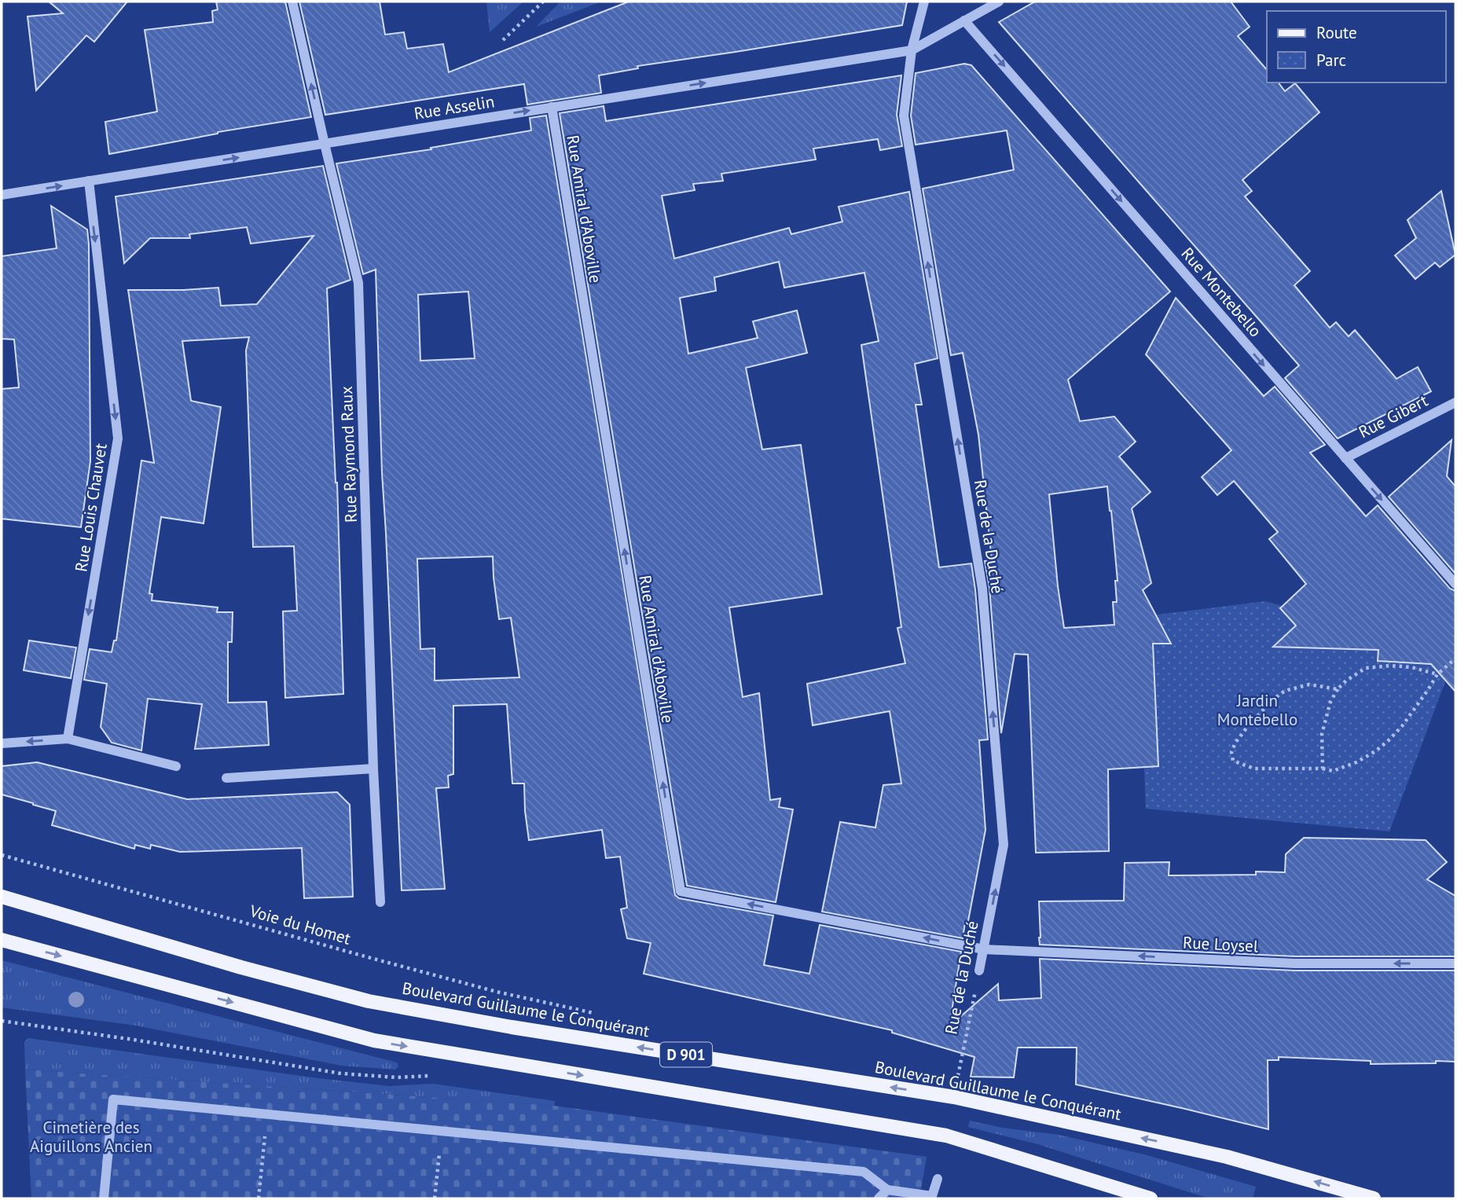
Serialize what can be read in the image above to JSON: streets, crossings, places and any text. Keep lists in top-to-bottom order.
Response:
{
  "streets": {
    "main road": ["Boulevard Guillaume le Conquérant", "D 901"],
    "street": [
      "Rue Asselin",
      "Rue Amiral d'Aboville",
      "Rue Montebello",
      "Rue Gibert",
      "Rue Raymond Raux",
      "Rue Louis Chauvet",
      "Rue de la Duché",
      "Rue Loysel"
    ],
    "path": ["Voie du Homet"]
  },
  "crossings": [
    ["Rue Asselin", "Rue Amiral d'Aboville"],
    ["Rue Asselin", "Rue Raymond Raux"],
    ["Rue Asselin", "Rue Louis Chauvet"],
    ["Rue Asselin", "Rue de la Duché"],
    ["Rue Amiral d'Aboville", "Rue de la Duché"],
    ["Rue Amiral d'Aboville", "Rue Loysel"],
    ["Rue Montebello", "Rue Gibert"],
    ["Rue de la Duché", "Rue Loysel"]
  ],
  "one_way": [
    "Rue Asselin",
    "Rue Amiral d'Aboville",
    "Rue Montebello",
    "Rue Louis Chauvet",
    "Rue de la Duché",
    "Rue Loysel"
  ],
  "parks": ["Jardin Montebello", "Cimetière des Aiguillons Ancien"],
  "legend": ["Route", "Parc"]
}
